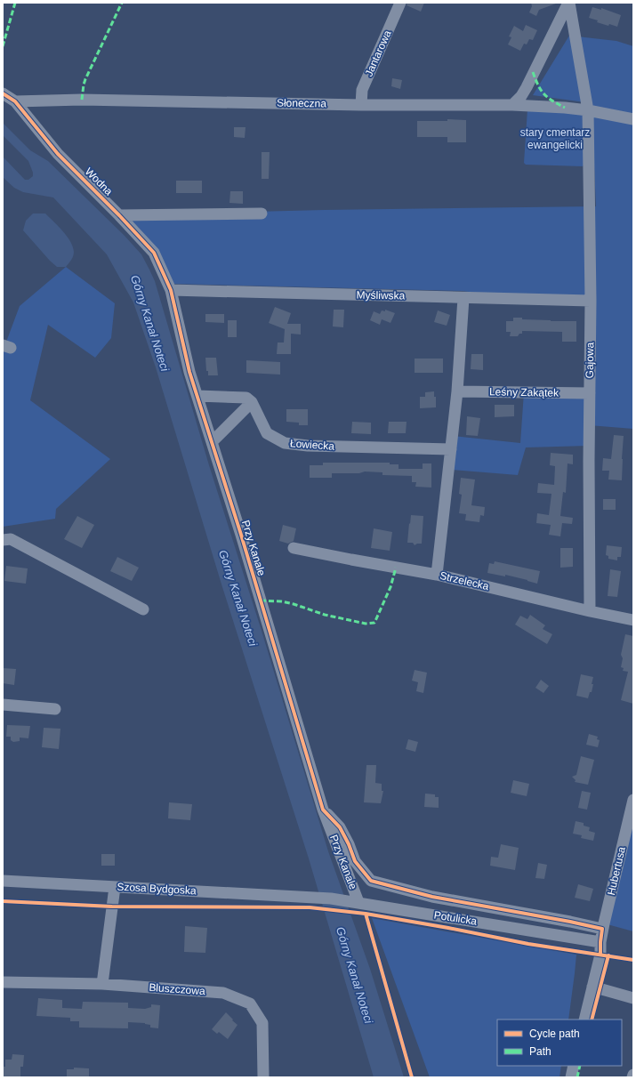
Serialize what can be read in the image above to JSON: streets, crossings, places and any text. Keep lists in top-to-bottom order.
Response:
{
  "streets": {
    "street": [
      "Jantarowa",
      "Słoneczna",
      "Wodna",
      "Myśliwska",
      "Gajowa",
      "Leśny Zakątek",
      "Łowiecka",
      "Przy Kanale",
      "Strzelecka",
      "Hubertusa",
      "Szosa Bydgoska",
      "Potulicka",
      "Bluszczowa"
    ]
  },
  "crossings": [
    ["Jantarowa", "Słoneczna"],
    ["Słoneczna", "Wodna"],
    ["Słoneczna", "Gajowa"],
    ["Wodna", "Myśliwska"],
    ["Wodna", "Przy Kanale"],
    ["Myśliwska", "Gajowa"],
    ["Myśliwska", "Przy Kanale"],
    ["Gajowa", "Leśny Zakątek"],
    ["Gajowa", "Strzelecka"],
    ["Przy Kanale", "Potulicka"],
    ["Hubertusa", "Potulicka"],
    ["Szosa Bydgoska", "Potulicka"]
  ],
  "water": ["Górny Kanał Noteci"],
  "parks": ["stary cmentarz ewangelicki"],
  "legend": ["Cycle path", "Path"]
}
